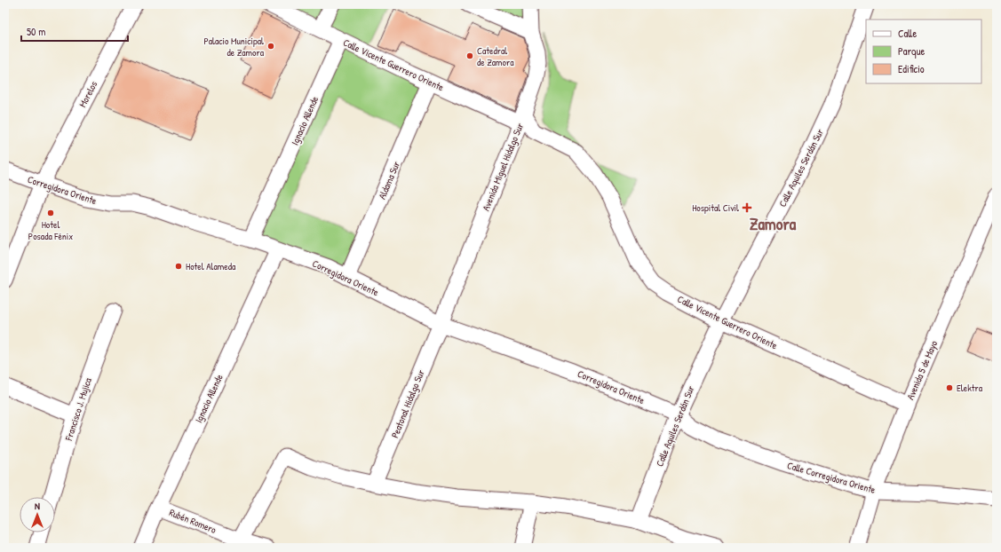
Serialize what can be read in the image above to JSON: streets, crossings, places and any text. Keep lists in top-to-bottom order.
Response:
{
  "streets": {
    "street": [
      "Calle Vicente Guerrero Oriente",
      "Morelos",
      "Ignacio Allende",
      "Avenida Miguel Hidalgo Sur",
      "Calle Aquiles Serdán Sur",
      "Aldama Sur",
      "Corregidora Oriente",
      "Avenida 5 de Mayo",
      "Peatonal Hidalgo Sur",
      "Francisco J. Mujica",
      "Calle Corregidora Oriente",
      "Rubén Romero"
    ]
  },
  "crossings": [
    ["Calle Vicente Guerrero Oriente", "Ignacio Allende"],
    ["Calle Vicente Guerrero Oriente", "Avenida Miguel Hidalgo Sur"],
    ["Calle Vicente Guerrero Oriente", "Calle Aquiles Serdán Sur"],
    ["Calle Vicente Guerrero Oriente", "Aldama Sur"],
    ["Calle Vicente Guerrero Oriente", "Avenida 5 de Mayo"],
    ["Morelos", "Corregidora Oriente"],
    ["Ignacio Allende", "Corregidora Oriente"],
    ["Ignacio Allende", "Rubén Romero"],
    ["Avenida Miguel Hidalgo Sur", "Corregidora Oriente"],
    ["Avenida Miguel Hidalgo Sur", "Peatonal Hidalgo Sur"],
    ["Calle Aquiles Serdán Sur", "Corregidora Oriente"],
    ["Calle Aquiles Serdán Sur", "Calle Corregidora Oriente"],
    ["Aldama Sur", "Corregidora Oriente"],
    ["Corregidora Oriente", "Peatonal Hidalgo Sur"],
    ["Corregidora Oriente", "Calle Corregidora Oriente"],
    ["Avenida 5 de Mayo", "Calle Corregidora Oriente"]
  ],
  "districts": ["Zamora"],
  "places": {
    "other": [
      "Palacio Municipal de Zamora",
      "Catedral de Zamora",
      "Hotel Posada Fénix",
      "Hotel Alameda",
      "Elektra"
    ],
    "health": ["Hospital Civil"]
  },
  "legend": ["Calle", "Parque", "Edificio"],
  "scale_bar": "50 m",
  "north": "top"
}
